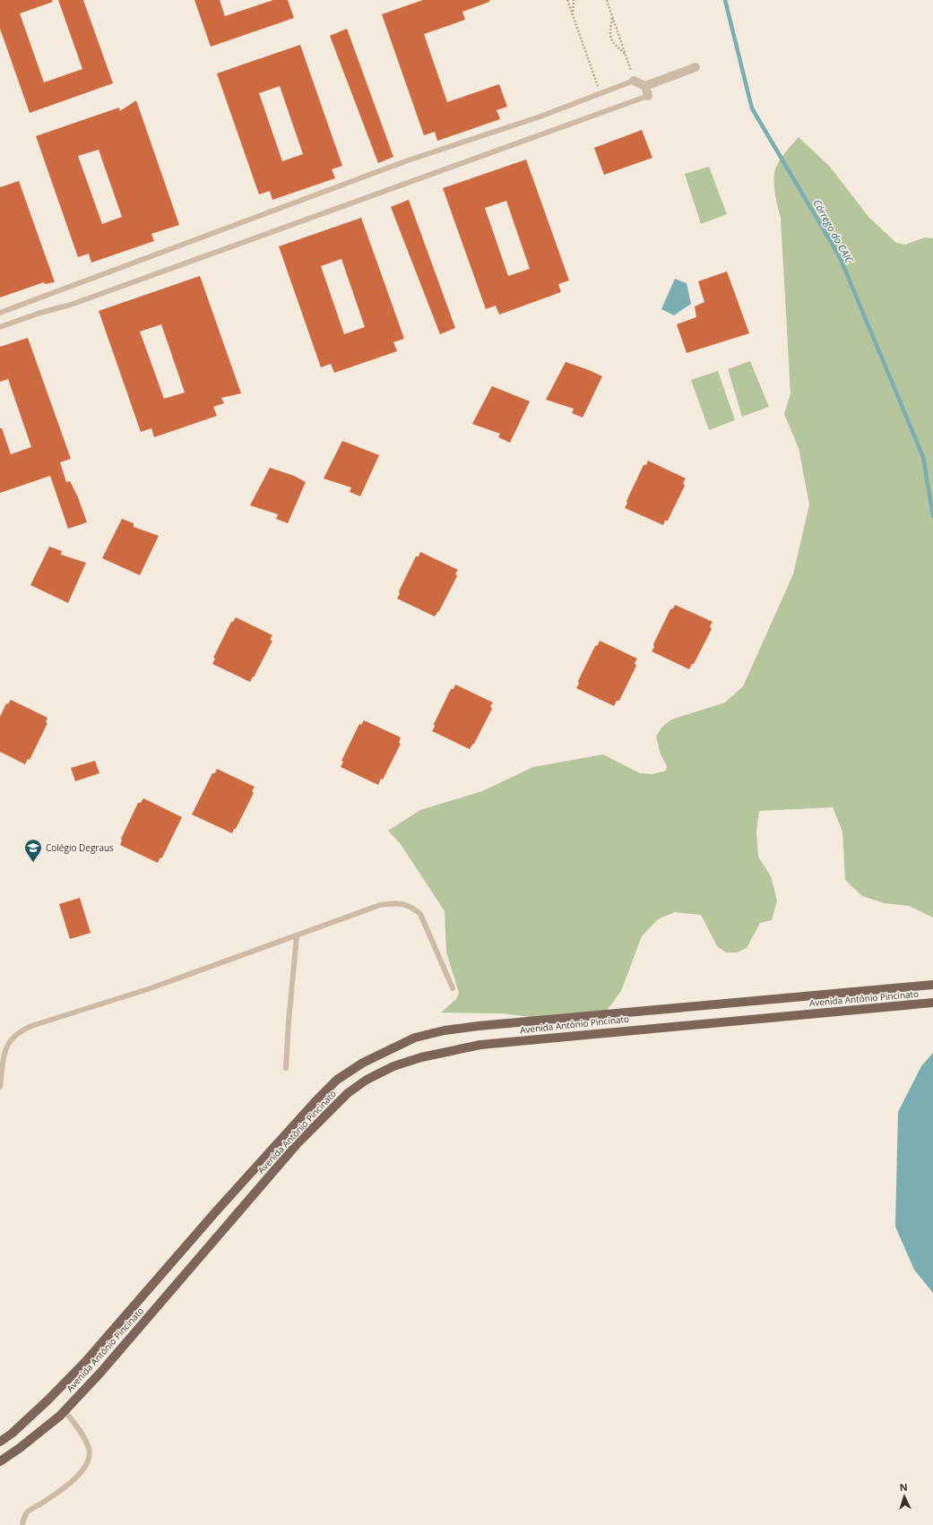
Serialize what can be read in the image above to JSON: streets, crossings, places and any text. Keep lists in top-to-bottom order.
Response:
{
  "streets": {
    "main road": ["Avenida Antônio Pincinato"]
  },
  "water": ["Córrego do CAIC"],
  "places": {
    "school or university": ["Colégio Degraus"]
  },
  "north": "top"
}
